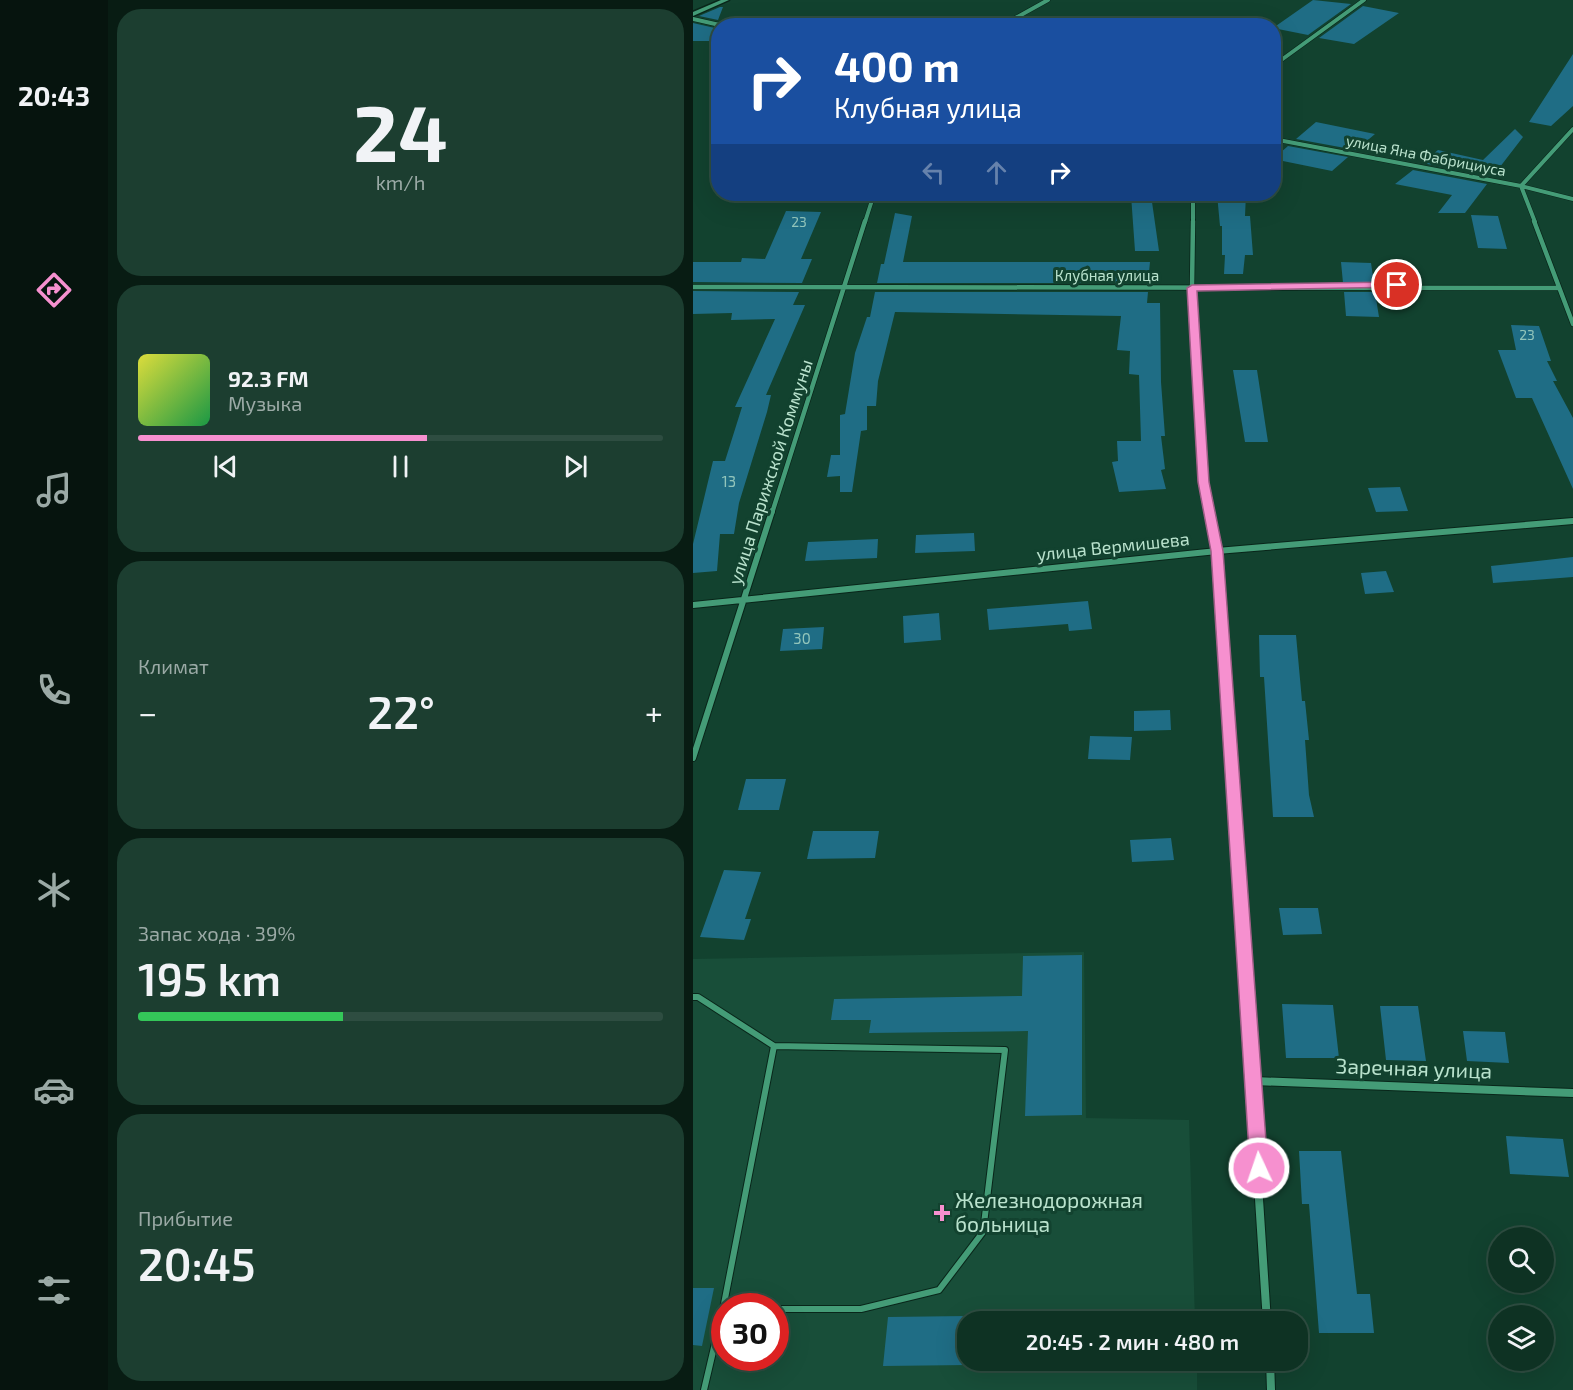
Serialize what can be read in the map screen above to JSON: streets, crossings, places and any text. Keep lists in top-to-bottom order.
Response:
{
  "streets": {
    "street": [
      "улица Яна Фабрициуса",
      "Клубная улица",
      "улица Парижской Коммуны",
      "улица Вермишева",
      "Заречная улица"
    ]
  },
  "crossings": [
    ["Клубная улица", "улица Парижской Коммуны"],
    ["улица Парижской Коммуны", "улица Вермишева"]
  ],
  "places": {
    "health": ["Железнодорожная больница"]
  },
  "house_numbers": [
    "23",
    "23",
    "13",
    "30"
  ],
  "page": {
    "tabs": "20:43",
    "tile": [
      ["24", "km/h"],
      "Климат",
      ["Запас хода · 39%", "195 km"],
      ["Прибытие", "20:45"]
    ],
    "turn": ["400 m", "Клубная улица"],
    "song": ["92.3 FM", "Музыка"],
    "heat": ["−", "22°", "+"],
    "limit": "30",
    "trip": "20:45 · 2 мин · 480 m"
  }
}
